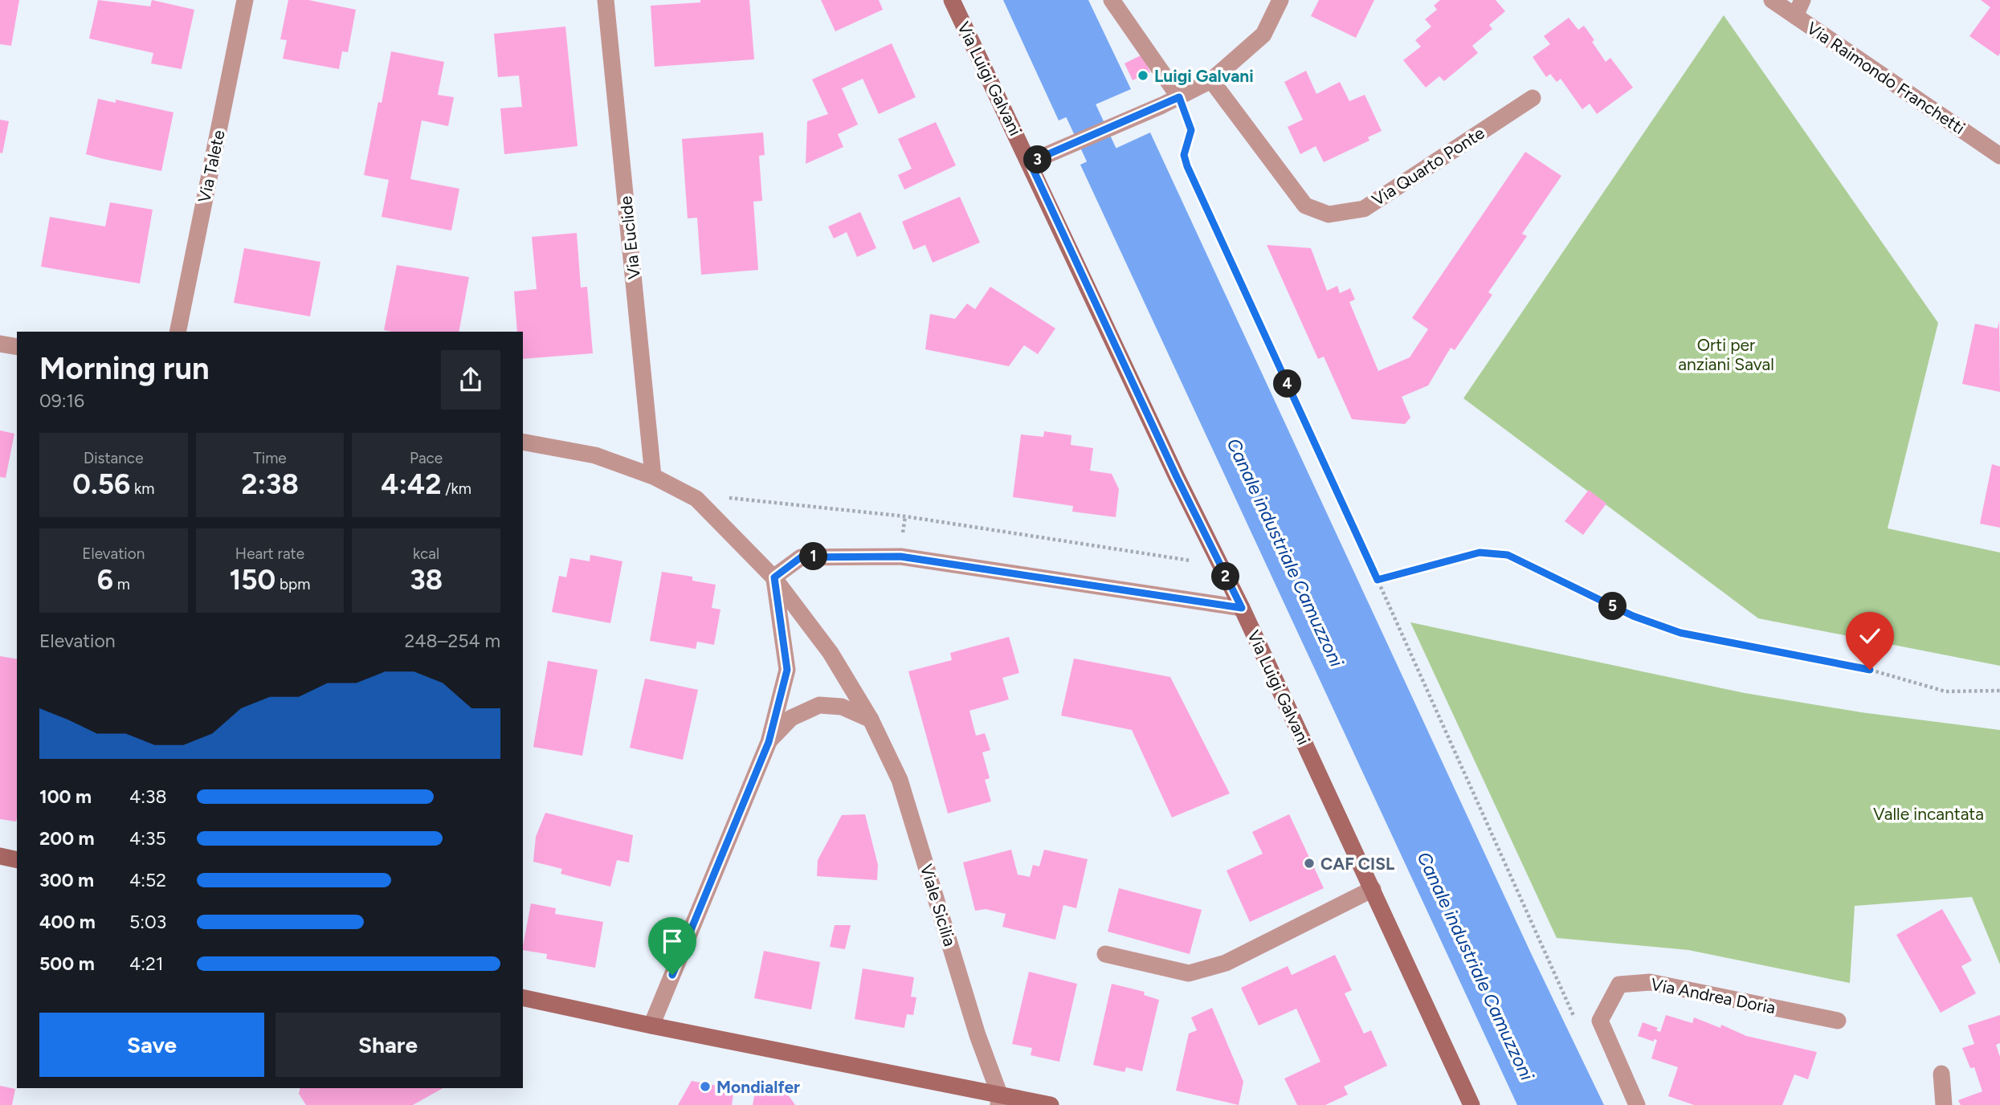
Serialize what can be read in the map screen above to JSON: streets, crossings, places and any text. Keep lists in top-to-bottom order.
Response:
{
  "streets": {
    "street": [
      "Via Raimondo Franchetti",
      "Via Luigi Galvani",
      "Via Talete",
      "Via Quarto Ponte",
      "Via Euclide",
      "Viale Sicilia",
      "Via Andrea Doria"
    ]
  },
  "crossings": [
    ["Via Euclide", "Viale Sicilia"]
  ],
  "water": ["Canale industriale Camuzzoni"],
  "parks": ["Orti per anziani Saval", "Valle incantata"],
  "places": ["Luigi Galvani", "CAF CISL", "Mondialfer"],
  "page": {
    "pins": [
      "3",
      "4",
      "1",
      "2",
      "5"
    ],
    "heading": ["Morning run", "09:16"],
    "stats": [
      ["Distance", "0.56 km"],
      ["Time", "2:38"],
      ["Pace", "4:42 /km"],
      ["Elevation", "6 m"],
      ["Heart rate", "150 bpm"],
      ["kcal", "38"]
    ],
    "chart": ["Elevation", "248–254 m"],
    "list": [
      {
        "name": "100 m",
        "note": "4:38"
      },
      {
        "name": "200 m",
        "note": "4:35"
      },
      {
        "name": "300 m",
        "note": "4:52"
      },
      {
        "name": "400 m",
        "note": "5:03"
      },
      {
        "name": "500 m",
        "note": "4:21"
      }
    ],
    "buttons": ["Save", "Share"]
  }
}
